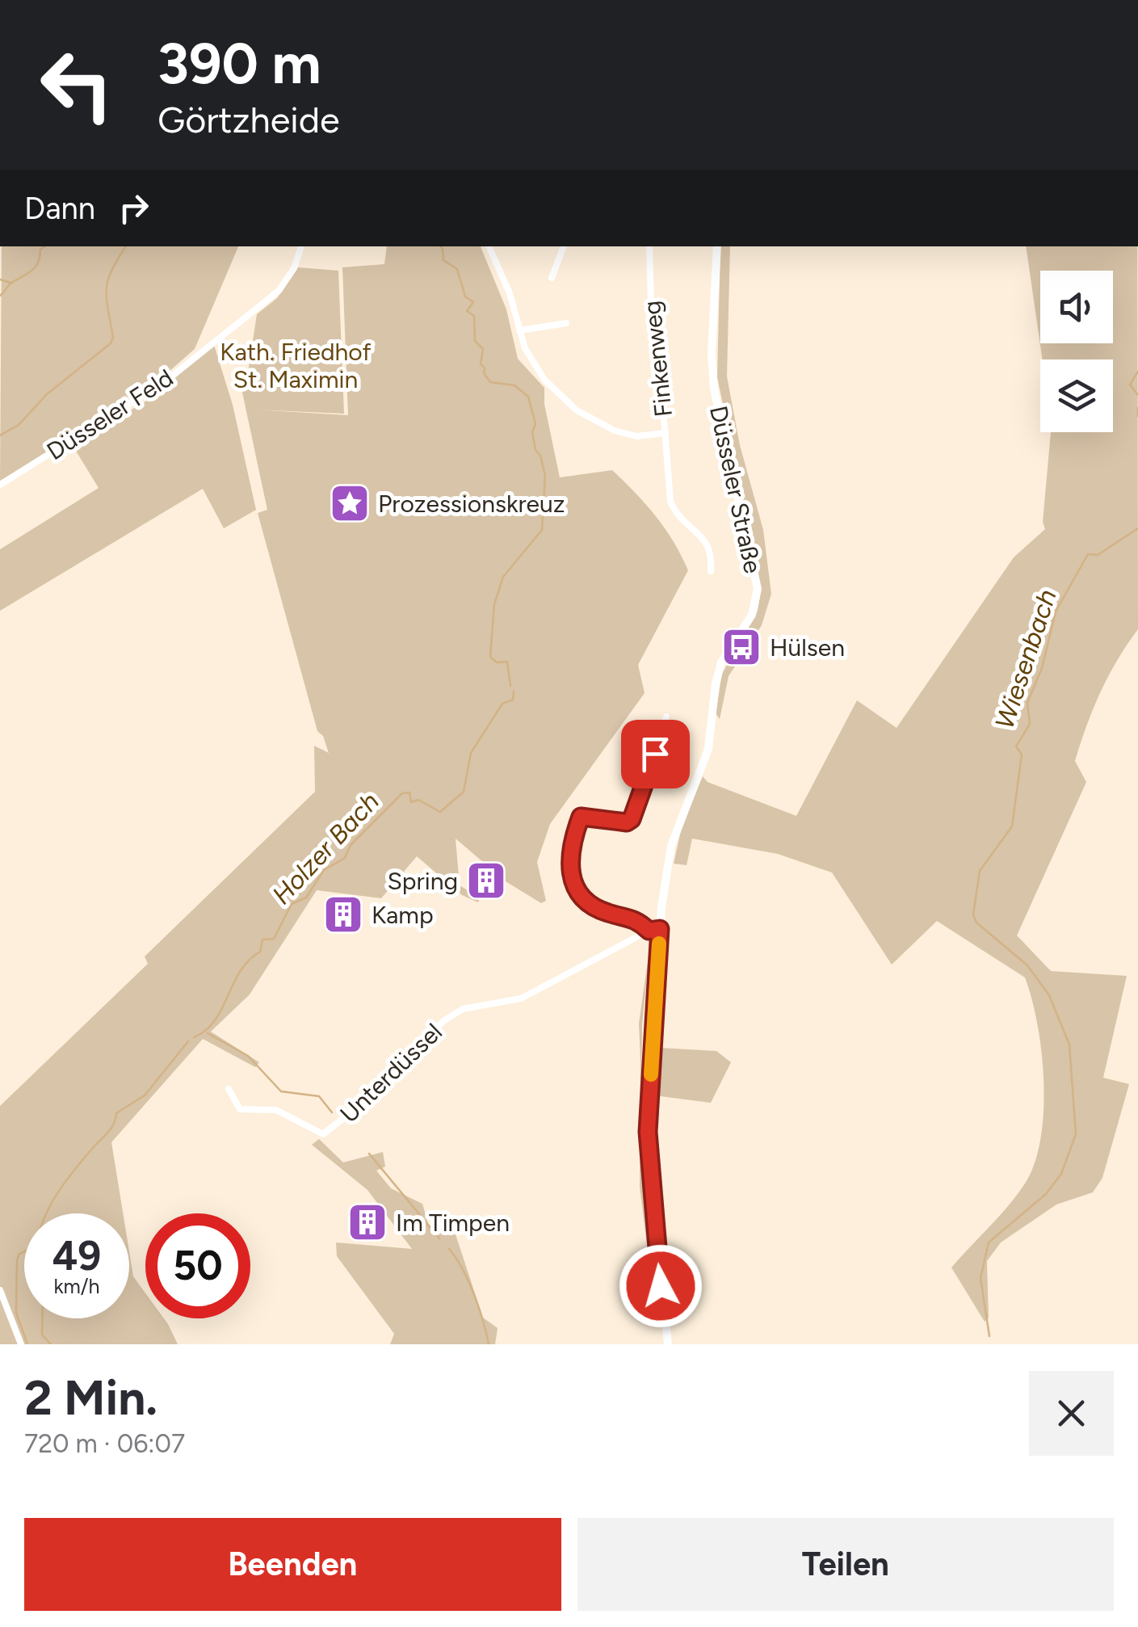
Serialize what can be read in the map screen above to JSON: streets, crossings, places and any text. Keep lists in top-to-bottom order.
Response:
{
  "streets": {
    "main road": ["Düsseler Straße"],
    "street": ["Finkenweg", "Düsseler Feld", "Unterdüssel"]
  },
  "water": ["Wiesenbach", "Holzer Bach"],
  "parks": ["Kath. Friedhof St. Maximin"],
  "places": {
    "place": ["Prozessionskreuz"],
    "bus stop": ["Hülsen"],
    "building": ["Spring", "Kamp", "Im Timpen"]
  },
  "page": {
    "turn": ["390 m", "Görtzheide"],
    "then": "Dann",
    "speed": "49 km/h",
    "limit": "50",
    "heading": ["2 Min.", "720 m · 06:07"],
    "buttons": ["Beenden", "Teilen"]
  }
}
